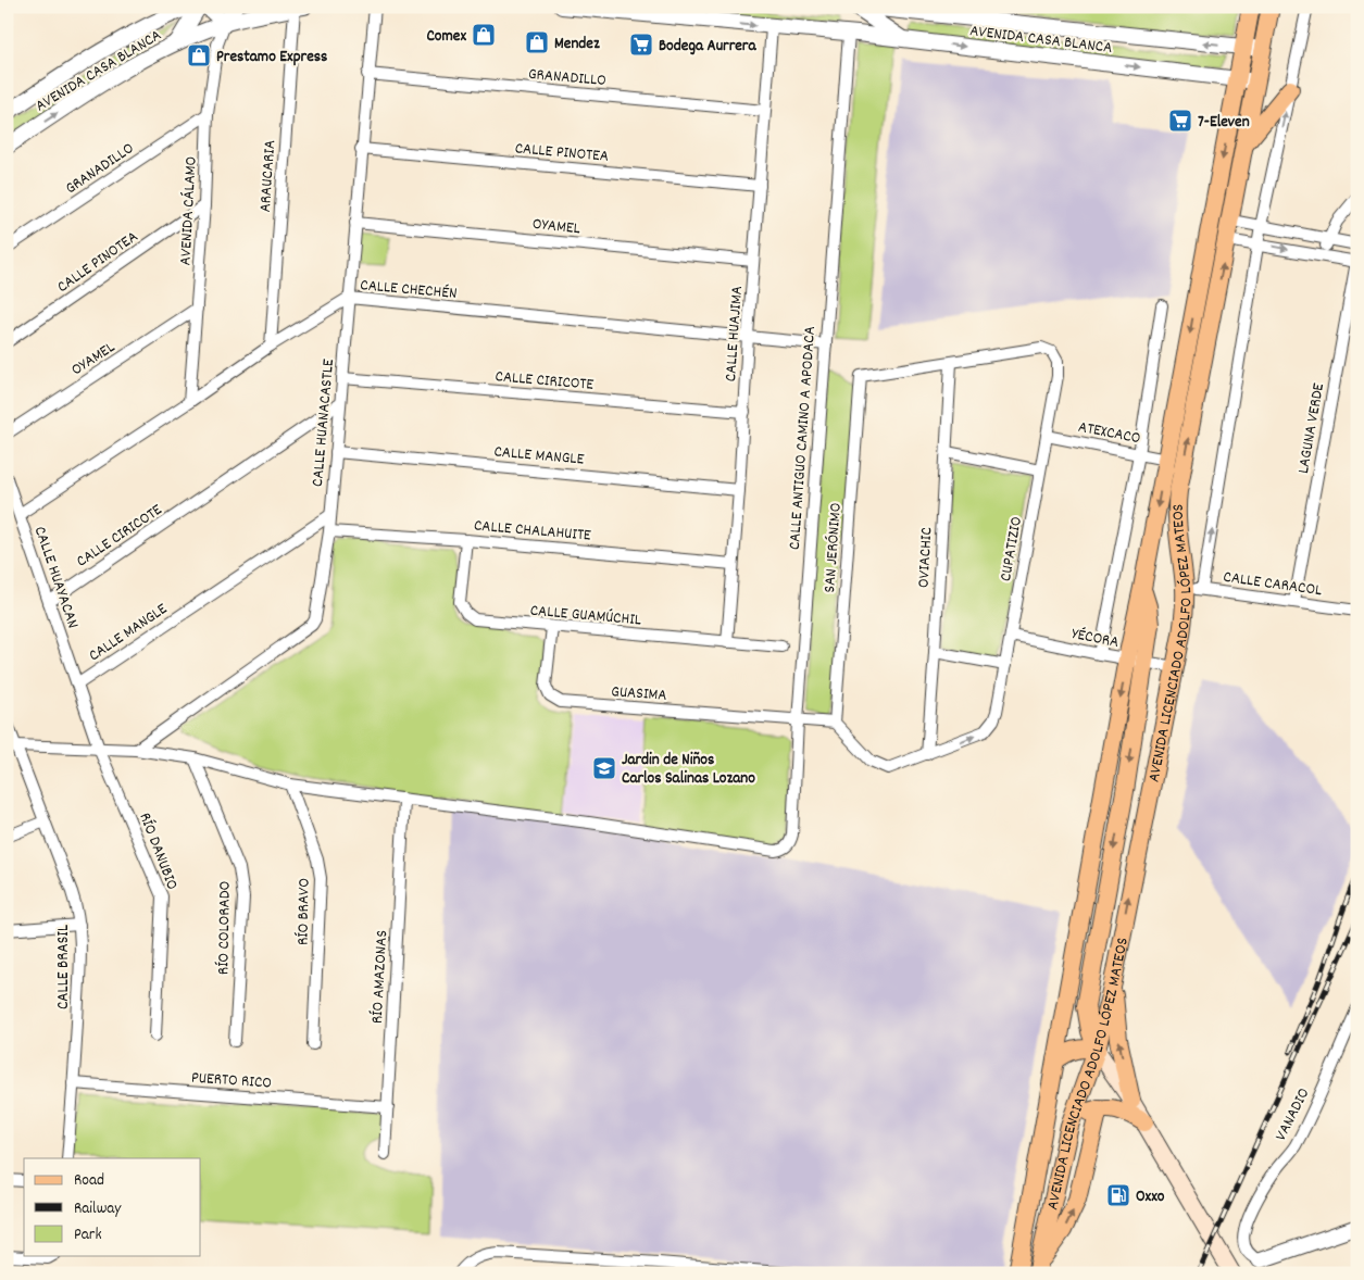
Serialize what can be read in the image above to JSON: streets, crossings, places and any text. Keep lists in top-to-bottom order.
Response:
{
  "streets": {
    "main road": ["AVENIDA LICENCIADO ADOLFO LÓPEZ MATEOS"],
    "street": [
      "AVENIDA CASA BLANCA",
      "GRANADILLO",
      "CALLE PINOTEA",
      "ARAUCARIA",
      "AVENIDA CÁLAMO",
      "OYAMEL",
      "CALLE CHECHÉN",
      "CALLE HUAJIMA",
      "CALLE CIRICOTE",
      "CALLE HUANACASTLE",
      "LAGUNA VERDE",
      "ATEXCACO",
      "CALLE ANTIGUO CAMINO A APODACA",
      "CALLE MANGLE",
      "CALLE CHALAHUITE",
      "SAN JERÓNIMO",
      "CUPATIZIO",
      "OVIACHIC",
      "CALLE HUAYACAN",
      "CALLE CARACOL",
      "CALLE GUAMÚCHIL",
      "YÉCORA",
      "GUASIMA",
      "RÍO DANUBIO",
      "RÍO BRAVO",
      "RÍO COLORADO",
      "CALLE BRASIL",
      "RÍO AMAZONAS",
      "PUERTO RICO",
      "VANADIO"
    ]
  },
  "crossings": [
    ["AVENIDA CASA BLANCA", "ARAUCARIA"],
    ["AVENIDA CASA BLANCA", "AVENIDA CÁLAMO"],
    ["AVENIDA CASA BLANCA", "CALLE HUAJIMA"],
    ["AVENIDA CASA BLANCA", "CALLE ANTIGUO CAMINO A APODACA"],
    ["AVENIDA CASA BLANCA", "AVENIDA LICENCIADO ADOLFO LÓPEZ MATEOS"],
    ["GRANADILLO", "AVENIDA CÁLAMO"],
    ["GRANADILLO", "CALLE HUAJIMA"],
    ["GRANADILLO", "CALLE HUANACASTLE"],
    ["CALLE PINOTEA", "AVENIDA CÁLAMO"],
    ["CALLE PINOTEA", "CALLE HUAJIMA"],
    ["CALLE PINOTEA", "CALLE HUANACASTLE"],
    ["ARAUCARIA", "CALLE CHECHÉN"],
    ["AVENIDA CÁLAMO", "OYAMEL"],
    ["AVENIDA CÁLAMO", "CALLE CHECHÉN"],
    ["OYAMEL", "CALLE HUAJIMA"],
    ["OYAMEL", "CALLE HUANACASTLE"],
    ["CALLE CHECHÉN", "CALLE HUAJIMA"],
    ["CALLE CHECHÉN", "CALLE HUANACASTLE"],
    ["CALLE CHECHÉN", "CALLE ANTIGUO CAMINO A APODACA"],
    ["CALLE CHECHÉN", "CALLE HUAYACAN"],
    ["CALLE HUAJIMA", "CALLE CIRICOTE"],
    ["CALLE HUAJIMA", "CALLE MANGLE"],
    ["CALLE HUAJIMA", "CALLE CHALAHUITE"],
    ["CALLE HUAJIMA", "CALLE GUAMÚCHIL"],
    ["CALLE CIRICOTE", "CALLE HUANACASTLE"],
    ["CALLE CIRICOTE", "CALLE HUAYACAN"],
    ["CALLE HUANACASTLE", "CALLE MANGLE"],
    ["CALLE HUANACASTLE", "CALLE CHALAHUITE"],
    ["LAGUNA VERDE", "CALLE CARACOL"],
    ["ATEXCACO", "CUPATIZIO"],
    ["ATEXCACO", "AVENIDA LICENCIADO ADOLFO LÓPEZ MATEOS"],
    ["CALLE ANTIGUO CAMINO A APODACA", "GUASIMA"],
    ["CALLE ANTIGUO CAMINO A APODACA", "RÍO AMAZONAS"],
    ["CALLE MANGLE", "CALLE HUAYACAN"],
    ["CALLE CHALAHUITE", "CALLE GUAMÚCHIL"],
    ["SAN JERÓNIMO", "CUPATIZIO"],
    ["CUPATIZIO", "OVIACHIC"],
    ["CUPATIZIO", "YÉCORA"],
    ["CALLE HUAYACAN", "RÍO DANUBIO"],
    ["CALLE CARACOL", "AVENIDA LICENCIADO ADOLFO LÓPEZ MATEOS"],
    ["CALLE GUAMÚCHIL", "GUASIMA"],
    ["YÉCORA", "AVENIDA LICENCIADO ADOLFO LÓPEZ MATEOS"],
    ["CALLE BRASIL", "PUERTO RICO"],
    ["RÍO AMAZONAS", "PUERTO RICO"]
  ],
  "places": {
    "shop": ["Comex", "Mendez", "Prestamo Express"],
    "supermarket": ["Bodega Aurrera", "7-Eleven"],
    "school or university": ["Jardin de Niños Carlos Salinas Lozano"],
    "fuel station": ["Oxxo"]
  },
  "legend": ["Road", "Railway", "Park"]
}
